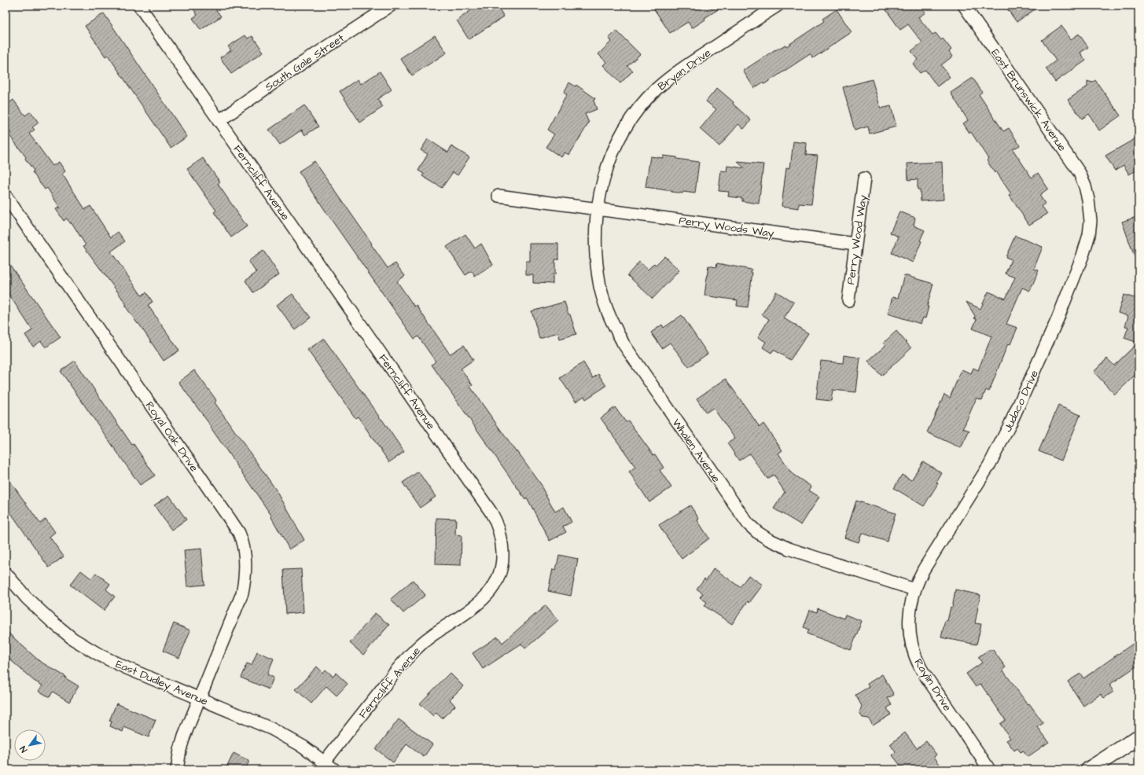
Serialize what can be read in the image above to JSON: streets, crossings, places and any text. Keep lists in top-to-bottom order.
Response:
{
  "streets": {
    "street": [
      "South Gale Street",
      "Bryan Drive",
      "East Brunswick Avenue",
      "Ferncliff Avenue",
      "Perry Woods Way",
      "Perry Wood Way",
      "Judaco Drive",
      "Royal Oak Drive",
      "Whalen Avenue",
      "East Dudley Avenue",
      "Raylin Drive"
    ]
  },
  "crossings": [
    ["South Gale Street", "Ferncliff Avenue"],
    ["Bryan Drive", "Perry Woods Way"],
    ["Bryan Drive", "Whalen Avenue"],
    ["East Brunswick Avenue", "Judaco Drive"],
    ["Ferncliff Avenue", "East Dudley Avenue"],
    ["Perry Woods Way", "Perry Wood Way"],
    ["Perry Woods Way", "Whalen Avenue"],
    ["Judaco Drive", "Whalen Avenue"],
    ["Judaco Drive", "Raylin Drive"],
    ["Royal Oak Drive", "East Dudley Avenue"],
    ["Whalen Avenue", "Raylin Drive"]
  ],
  "north": "bottom left"
}
